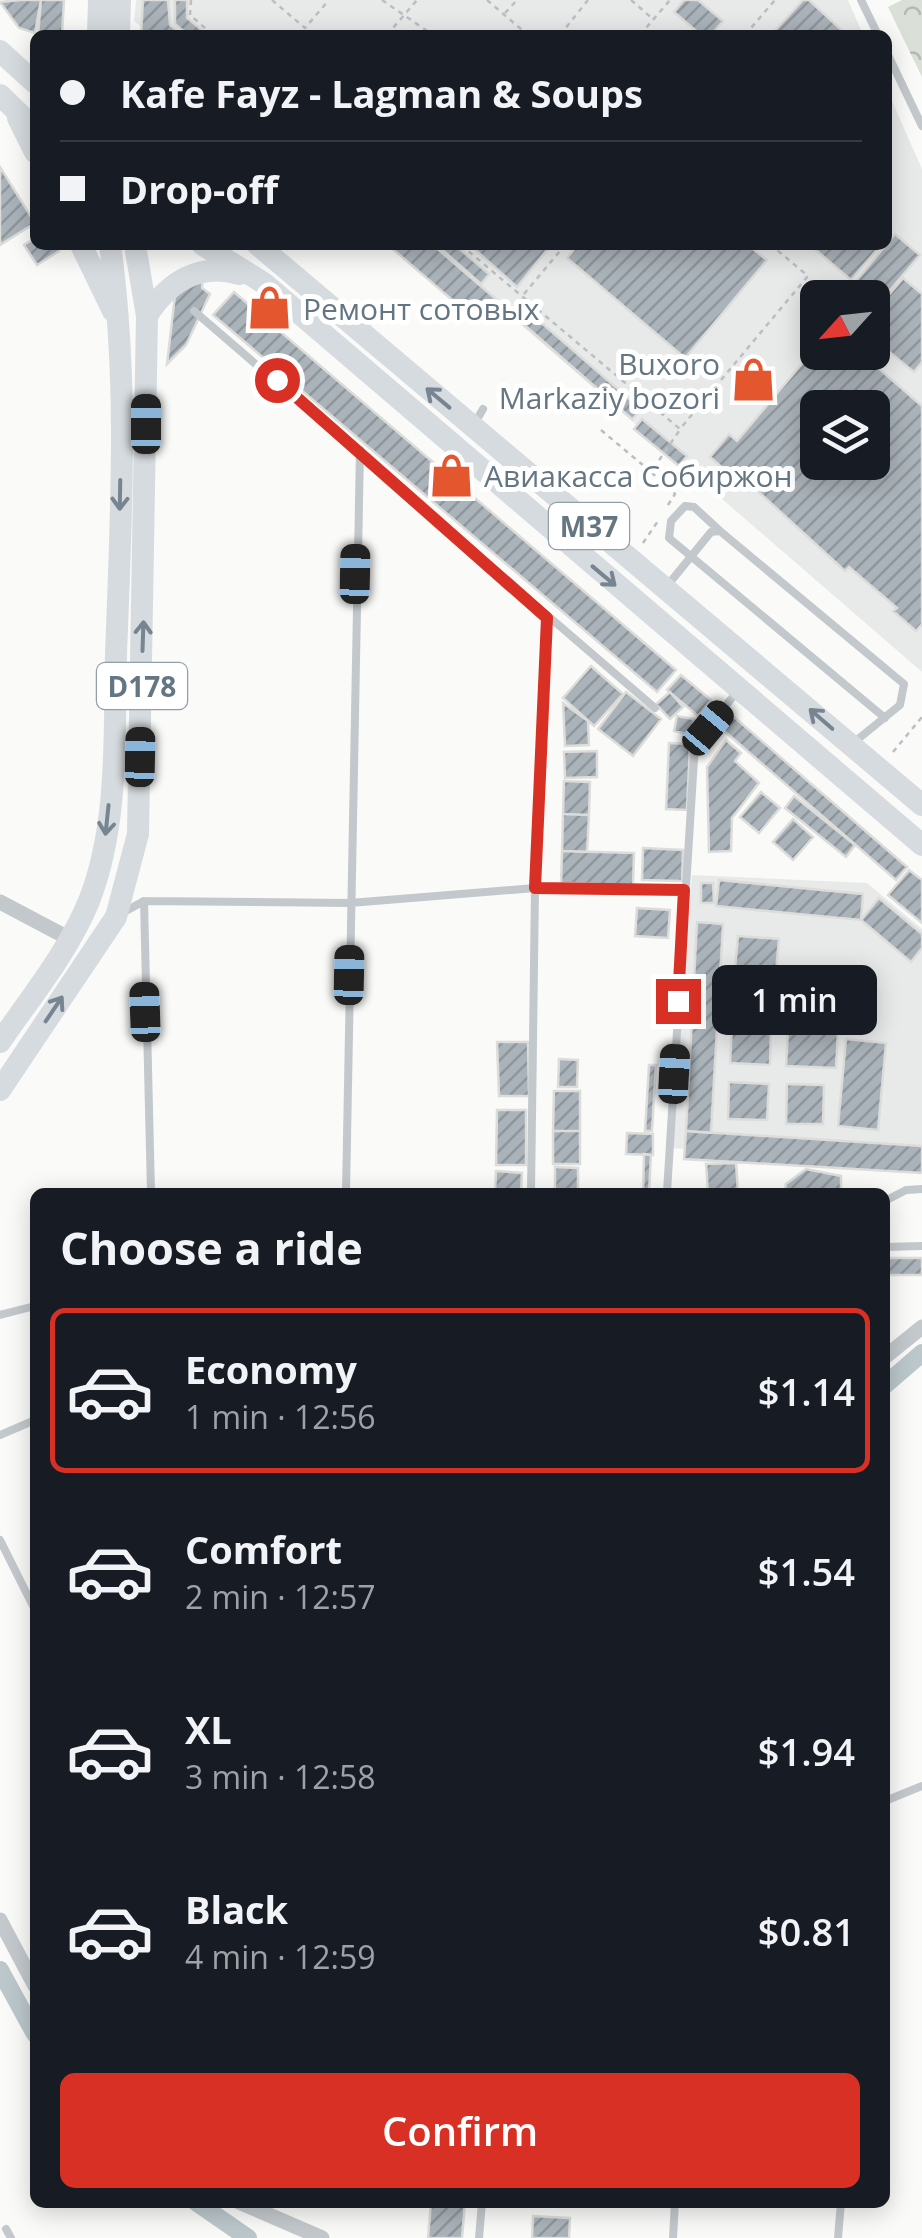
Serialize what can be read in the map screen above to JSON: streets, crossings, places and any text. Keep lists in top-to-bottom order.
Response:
{
  "streets": {
    "main road": ["M37", "D178"]
  },
  "places": {
    "shop": ["Ремонт сотовых", "Buxoro Markaziy bozori", "Авиакасса Собиржон"]
  },
  "north": "bottom left",
  "page": {
    "banner": ["Kafe Fayz - Lagman & Soups", "Drop-off"],
    "bubble": "1 min",
    "heading": "Choose a ride",
    "list": [
      {
        "name": "Economy",
        "note": "1 min · 12:56",
        "value": "$1.14"
      },
      {
        "name": "Comfort",
        "note": "2 min · 12:57",
        "value": "$1.54"
      },
      {
        "name": "XL",
        "note": "3 min · 12:58",
        "value": "$1.94"
      },
      {
        "name": "Black",
        "note": "4 min · 12:59",
        "value": "$0.81"
      }
    ],
    "buttons": "Confirm"
  }
}
